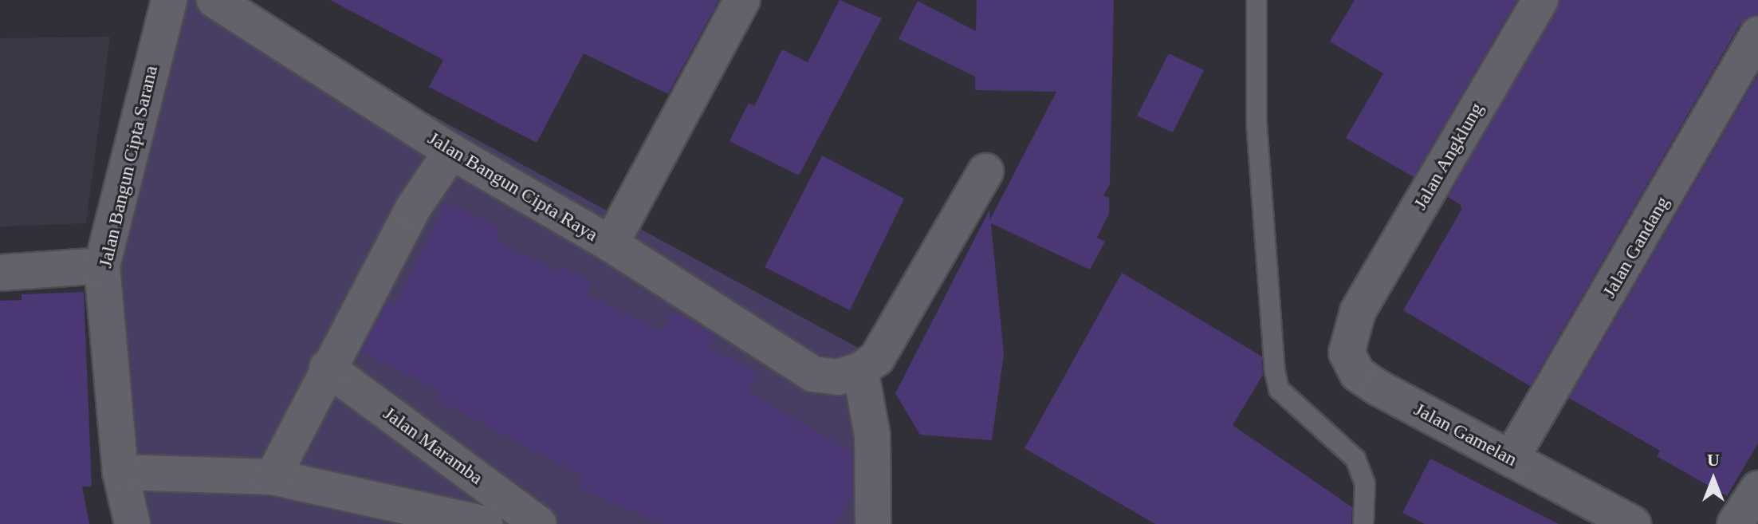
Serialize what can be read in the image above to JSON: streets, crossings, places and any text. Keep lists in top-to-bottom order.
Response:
{
  "streets": {
    "street": [
      "Jalan Angklung",
      "Jalan Bangun Cipta Sarana",
      "Jalan Bangun Cipta Raya",
      "Jalan Gandang",
      "Jalan Gamelan",
      "Jalan Maramba"
    ]
  },
  "crossings": [
    ["Jalan Angklung", "Jalan Gamelan"],
    ["Jalan Gandang", "Jalan Gamelan"]
  ],
  "north": "top"
}
